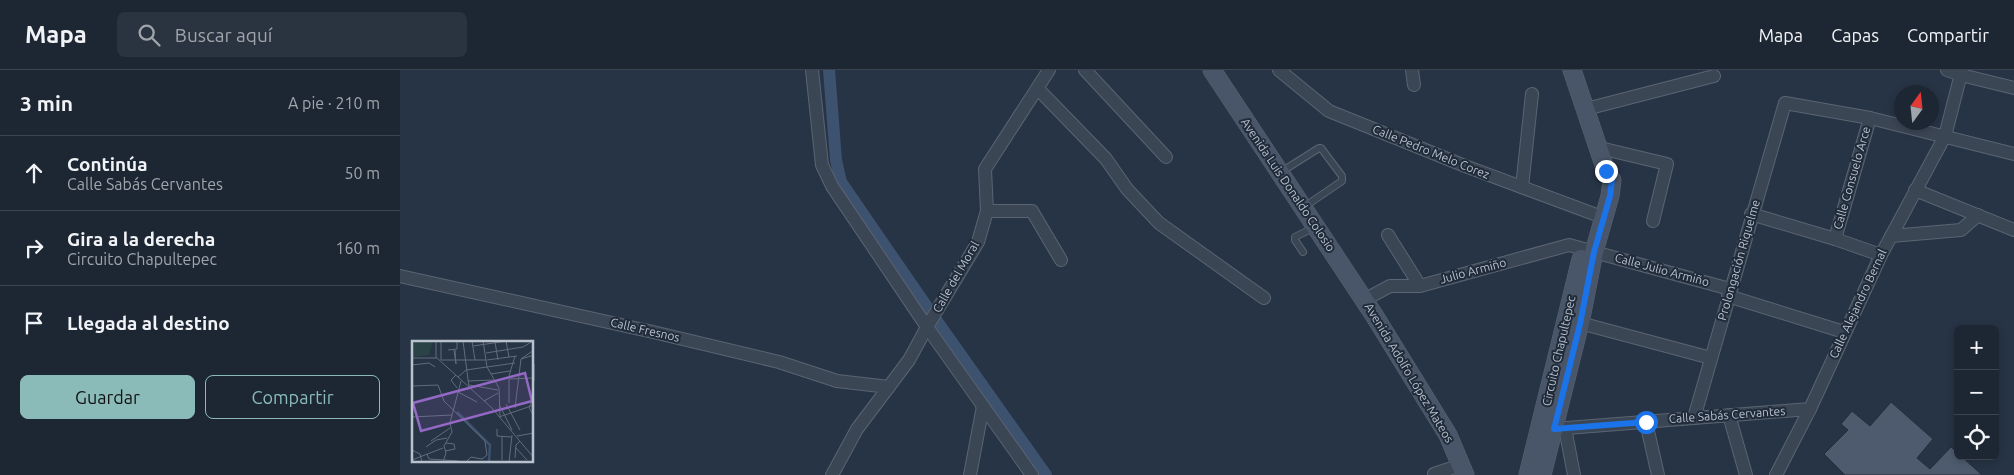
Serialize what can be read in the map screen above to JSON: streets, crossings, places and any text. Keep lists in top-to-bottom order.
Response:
{
  "streets": {
    "main road": ["Avenida Luis Donaldo Colosio", "Circuito Chapultepec", "Avenida Adolfo López Mateos"],
    "street": [
      "Calle Pedro Melo Corez",
      "Calle Consuelo Arce",
      "Prolongación Riquelme",
      "Calle Julio Armiño",
      "Julio Armiño",
      "Calle del Moral",
      "Calle Alejandro Bernal",
      "Calle Fresnos",
      "Calle Sabás Cervantes"
    ]
  },
  "crossings": [
    ["Calle Pedro Melo Corez", "Circuito Chapultepec"],
    ["Calle Consuelo Arce", "Prolongación Riquelme"],
    ["Avenida Luis Donaldo Colosio", "Julio Armiño"],
    ["Avenida Luis Donaldo Colosio", "Avenida Adolfo López Mateos"],
    ["Prolongación Riquelme", "Calle Julio Armiño"],
    ["Prolongación Riquelme", "Calle Sabás Cervantes"],
    ["Calle Julio Armiño", "Julio Armiño"],
    ["Calle Julio Armiño", "Calle Alejandro Bernal"],
    ["Calle Julio Armiño", "Circuito Chapultepec"],
    ["Julio Armiño", "Circuito Chapultepec"],
    ["Julio Armiño", "Avenida Adolfo López Mateos"],
    ["Calle del Moral", "Calle Fresnos"],
    ["Calle Alejandro Bernal", "Calle Sabás Cervantes"],
    ["Circuito Chapultepec", "Calle Sabás Cervantes"]
  ],
  "north": "top",
  "page": {
    "header": "Mapa",
    "search": "Buscar aquí",
    "nav": ["Mapa", "Capas", "Compartir"],
    "heading": ["3 min", "A pie · 210 m"],
    "list": [
      ["Continúa", "Calle Sabás Cervantes", "50 m"],
      ["Gira a la derecha", "Circuito Chapultepec", "160 m"],
      "Llegada al destino"
    ],
    "map_buttons": ["+", "−"],
    "buttons": ["Guardar", "Compartir"]
  }
}
